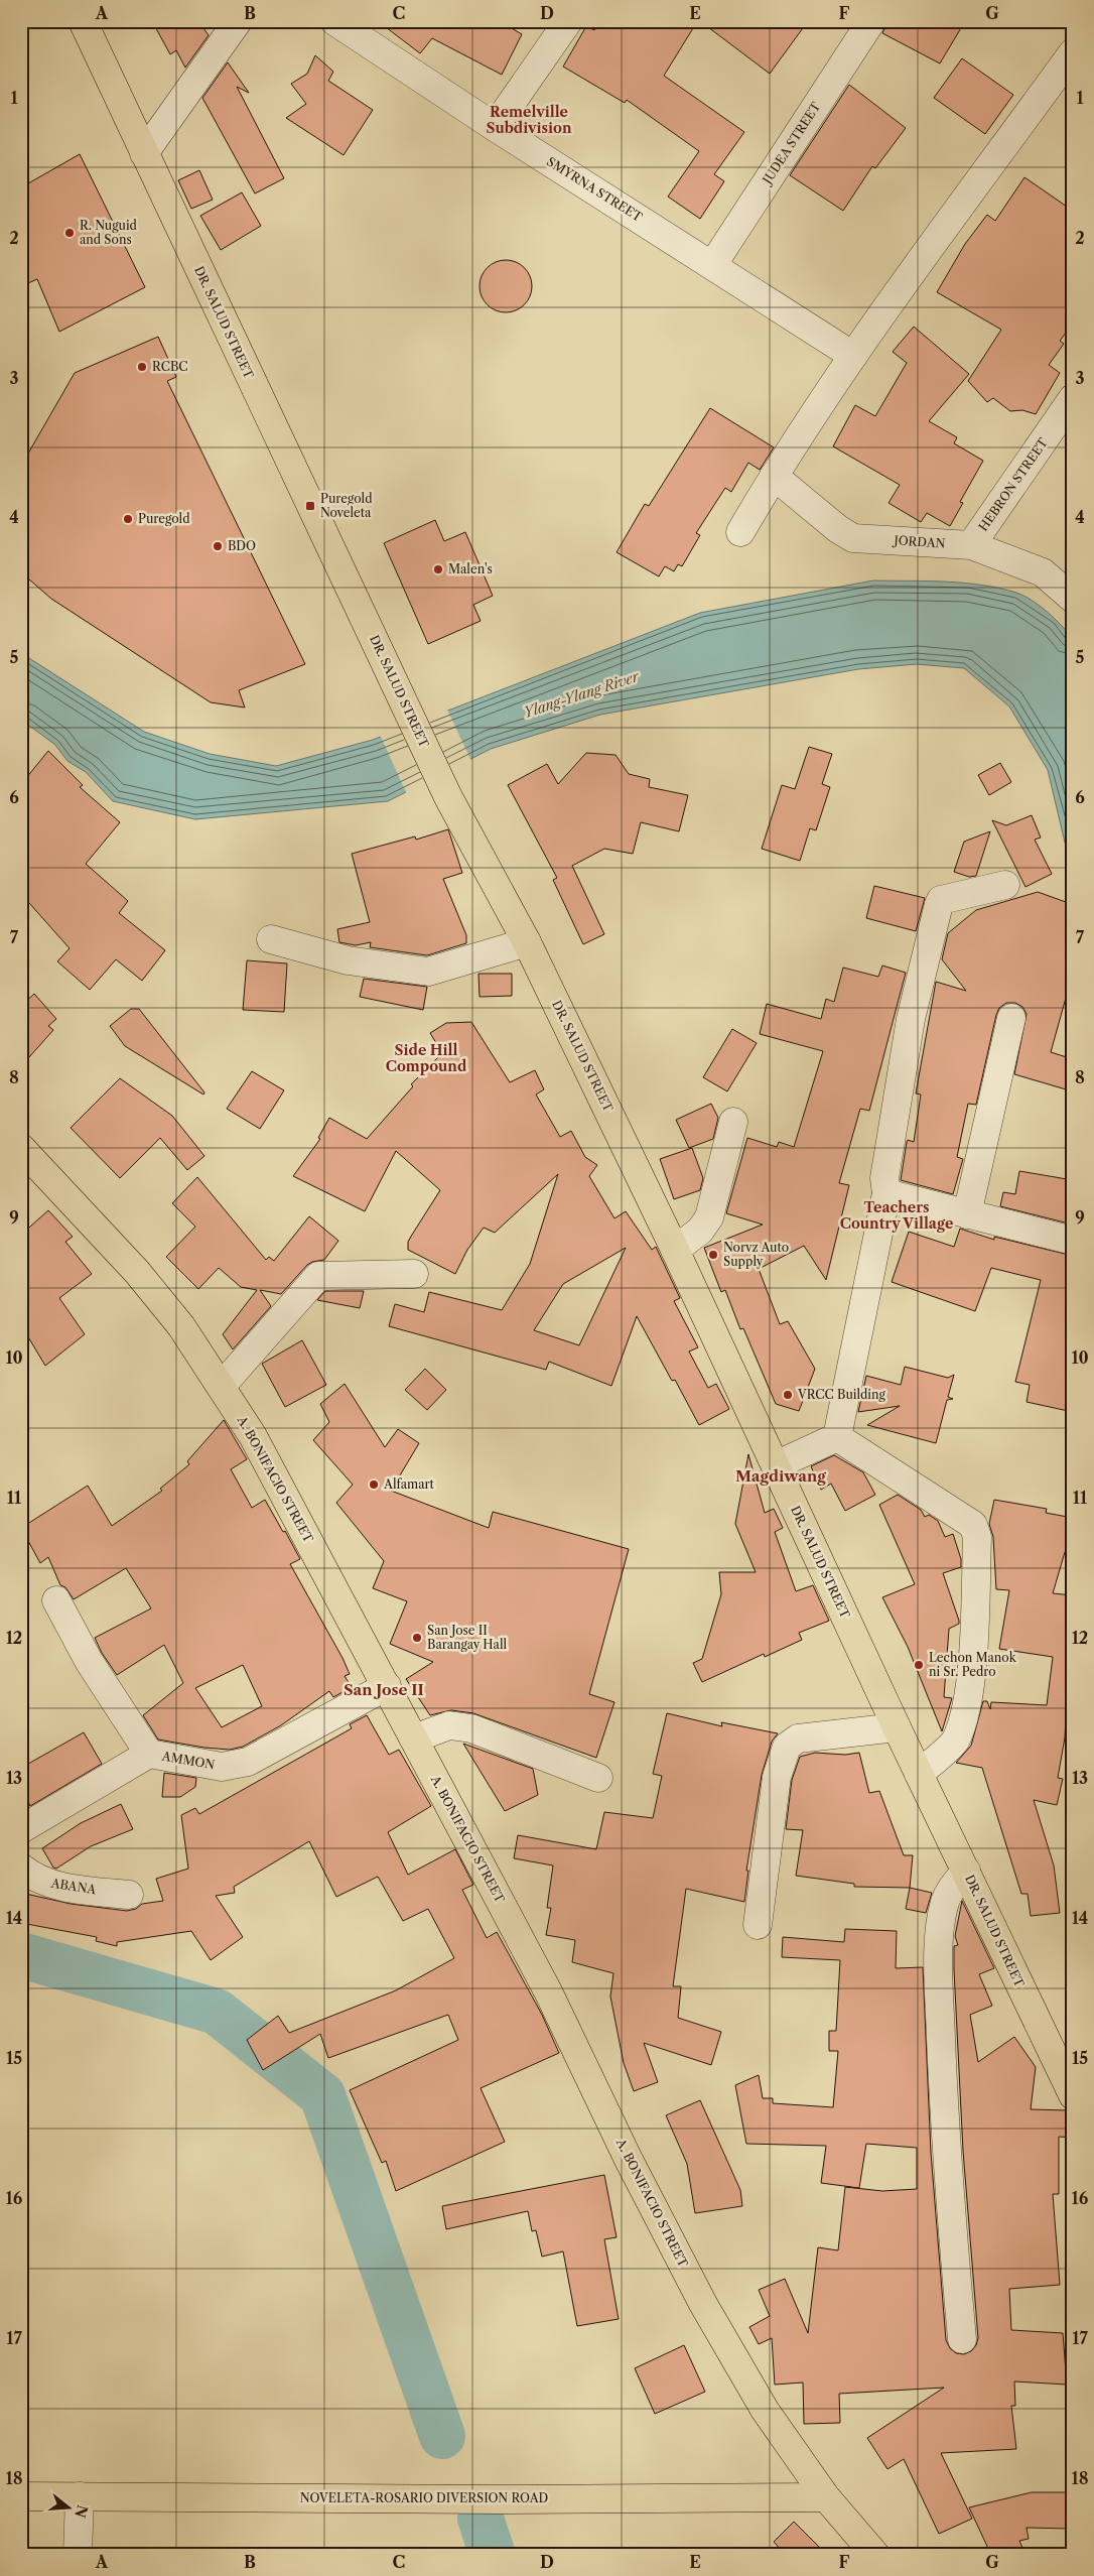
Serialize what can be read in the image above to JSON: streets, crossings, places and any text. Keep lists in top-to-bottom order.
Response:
{
  "streets": {
    "main road": ["DR. SALUD STREET", "A. BONIFACIO STREET", "NOVELETA-ROSARIO DIVERSION ROAD"],
    "street": [
      "JUDEA STREET",
      "SMYRNA STREET",
      "HEBRON STREET",
      "JORDAN",
      "AMMON",
      "ABANA"
    ]
  },
  "crossings": [
    ["JUDEA STREET", "SMYRNA STREET"],
    ["HEBRON STREET", "JORDAN"],
    ["A. BONIFACIO STREET", "AMMON"],
    ["A. BONIFACIO STREET", "NOVELETA-ROSARIO DIVERSION ROAD"]
  ],
  "districts": [
    "Remelville Subdivision",
    "Side Hill Compound",
    "Teachers Country Village",
    "Magdiwang",
    "San Jose II"
  ],
  "water": ["Ylang-Ylang River"],
  "places": {
    "other": [
      "R. Nuguid and Sons",
      "RCBC",
      "Puregold",
      "BDO",
      "Malen's",
      "Norvz Auto Supply",
      "VRCC Building",
      "Alfamart",
      "San Jose II Barangay Hall",
      "Lechon Manok ni Sr. Pedro"
    ],
    "transit": ["Puregold Noveleta"]
  },
  "north": "right",
  "grid": {
    "columns": [
      "A",
      "B",
      "C",
      "D",
      "E",
      "F",
      "G"
    ],
    "rows": [
      "1",
      "2",
      "3",
      "4",
      "5",
      "6",
      "7",
      "8",
      "9",
      "10",
      "11",
      "12",
      "13",
      "14",
      "15",
      "16",
      "17",
      "18"
    ]
  }
}
